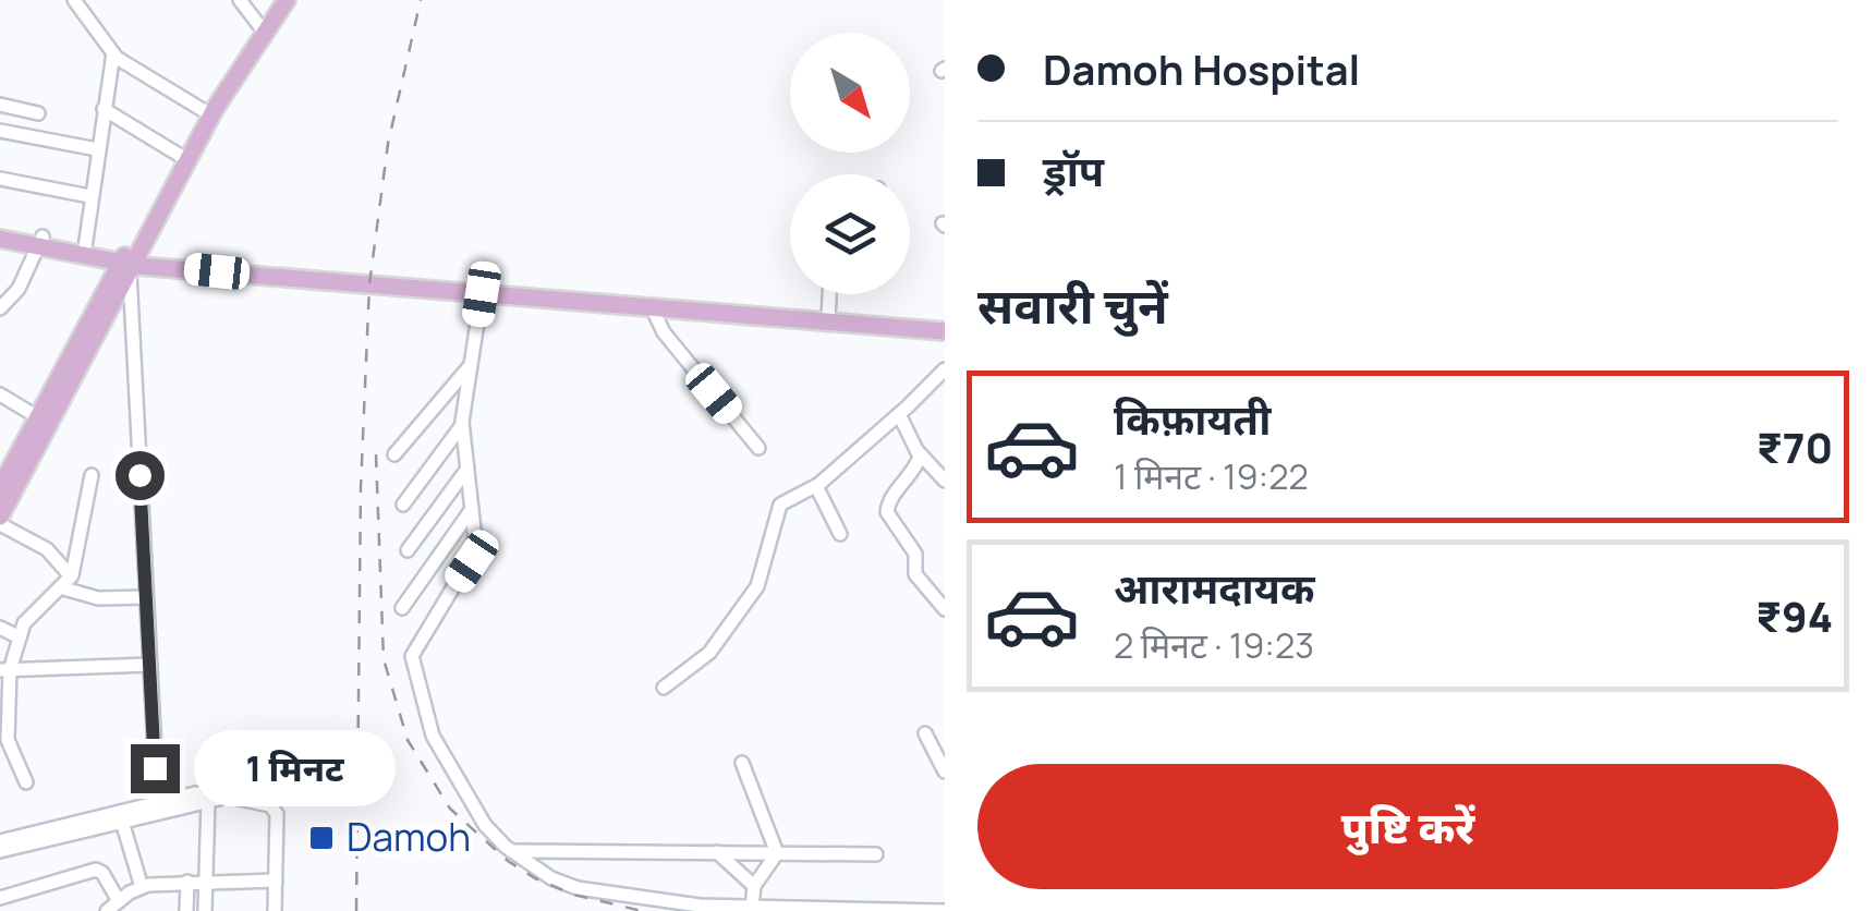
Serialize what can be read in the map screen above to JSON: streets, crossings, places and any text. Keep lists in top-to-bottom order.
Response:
{
  "places": {
    "transit": ["Damoh"]
  },
  "north": "bottom right",
  "page": {
    "banner": ["Damoh Hospital", "ड्रॉप"],
    "heading": "सवारी चुनें",
    "list": [
      {
        "name": "किफ़ायती",
        "note": "1 मिनट · 19:22",
        "value": "₹70"
      },
      {
        "name": "आरामदायक",
        "note": "2 मिनट · 19:23",
        "value": "₹94"
      }
    ],
    "bubble": "1 मिनट",
    "buttons": "पुष्टि करें"
  }
}
